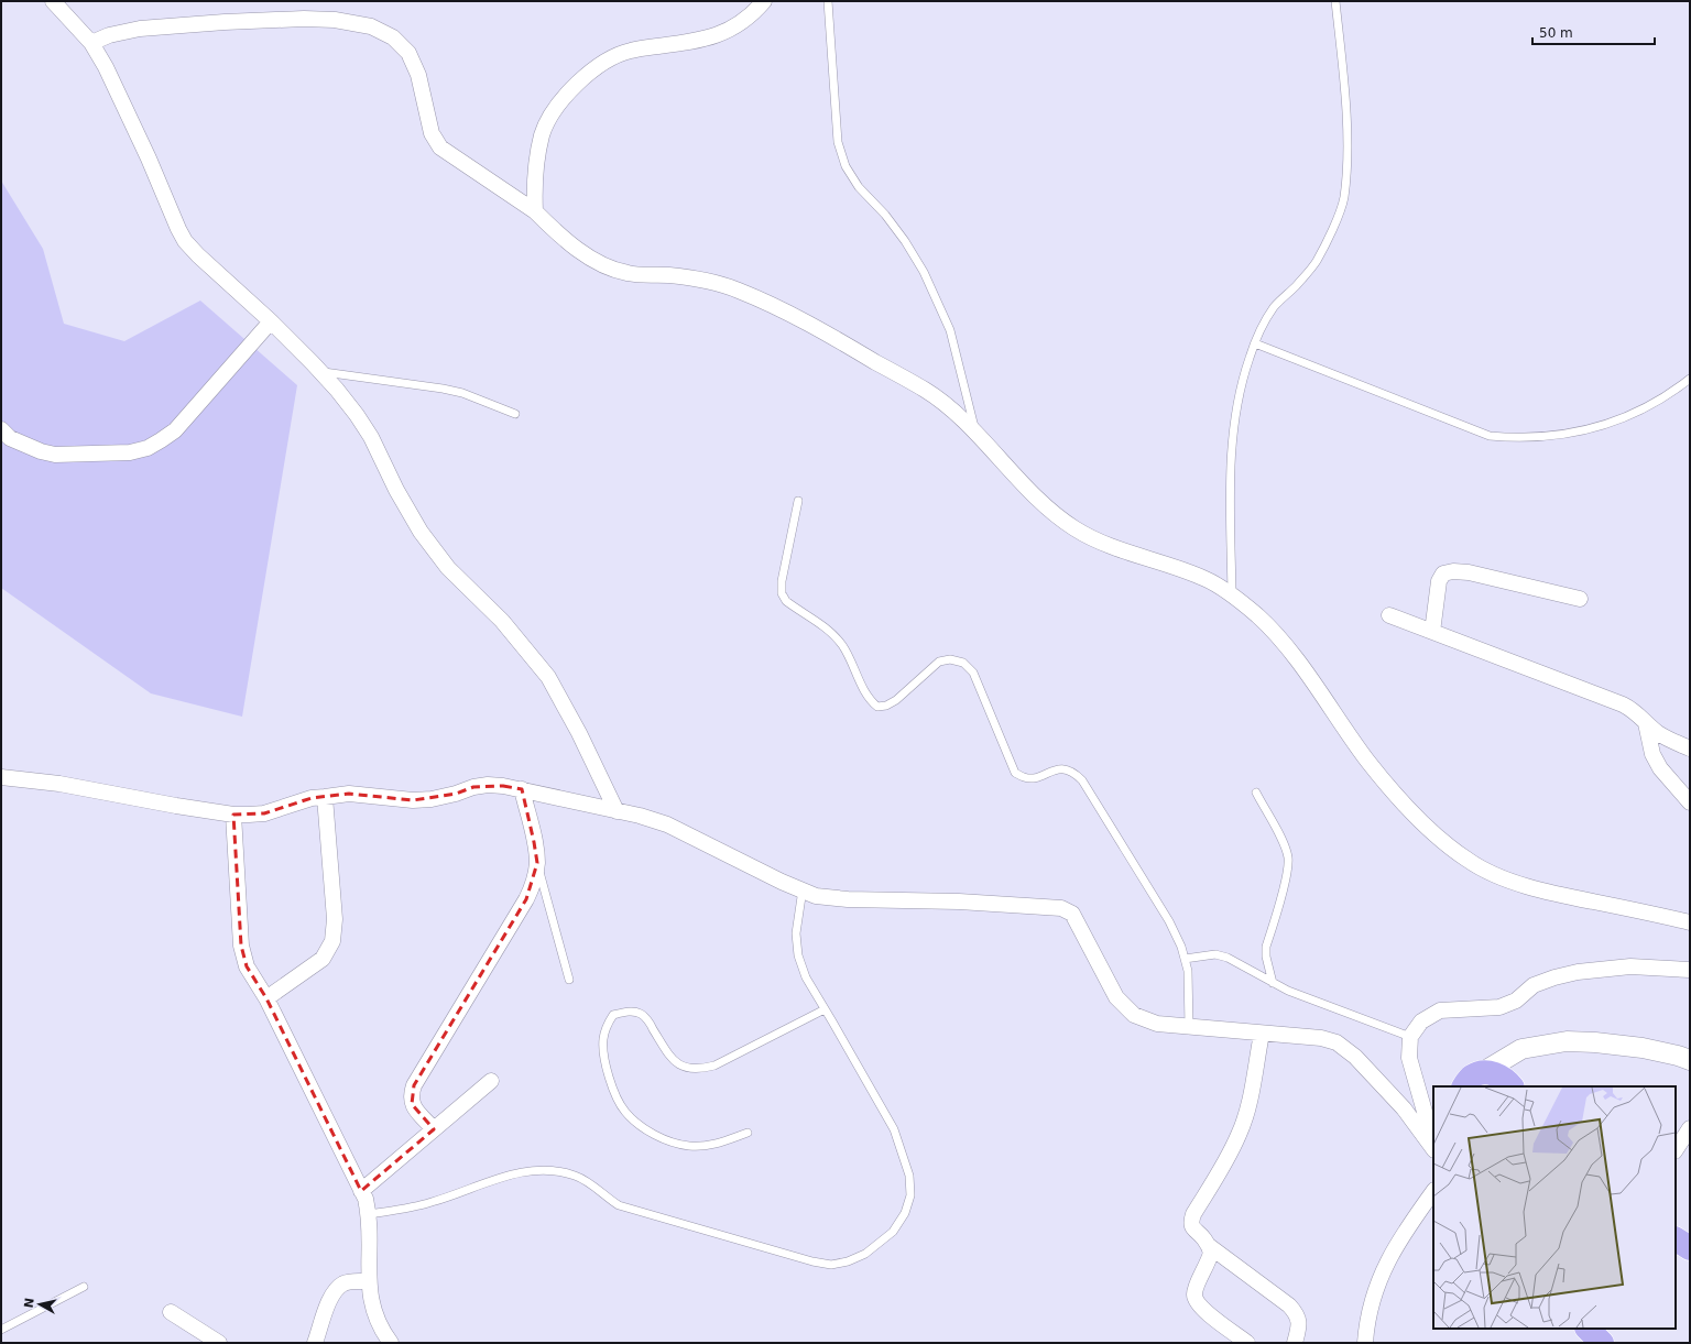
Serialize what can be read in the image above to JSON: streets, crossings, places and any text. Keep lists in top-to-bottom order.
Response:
{
  "scale_bar": "50 m",
  "north": "left"
}
